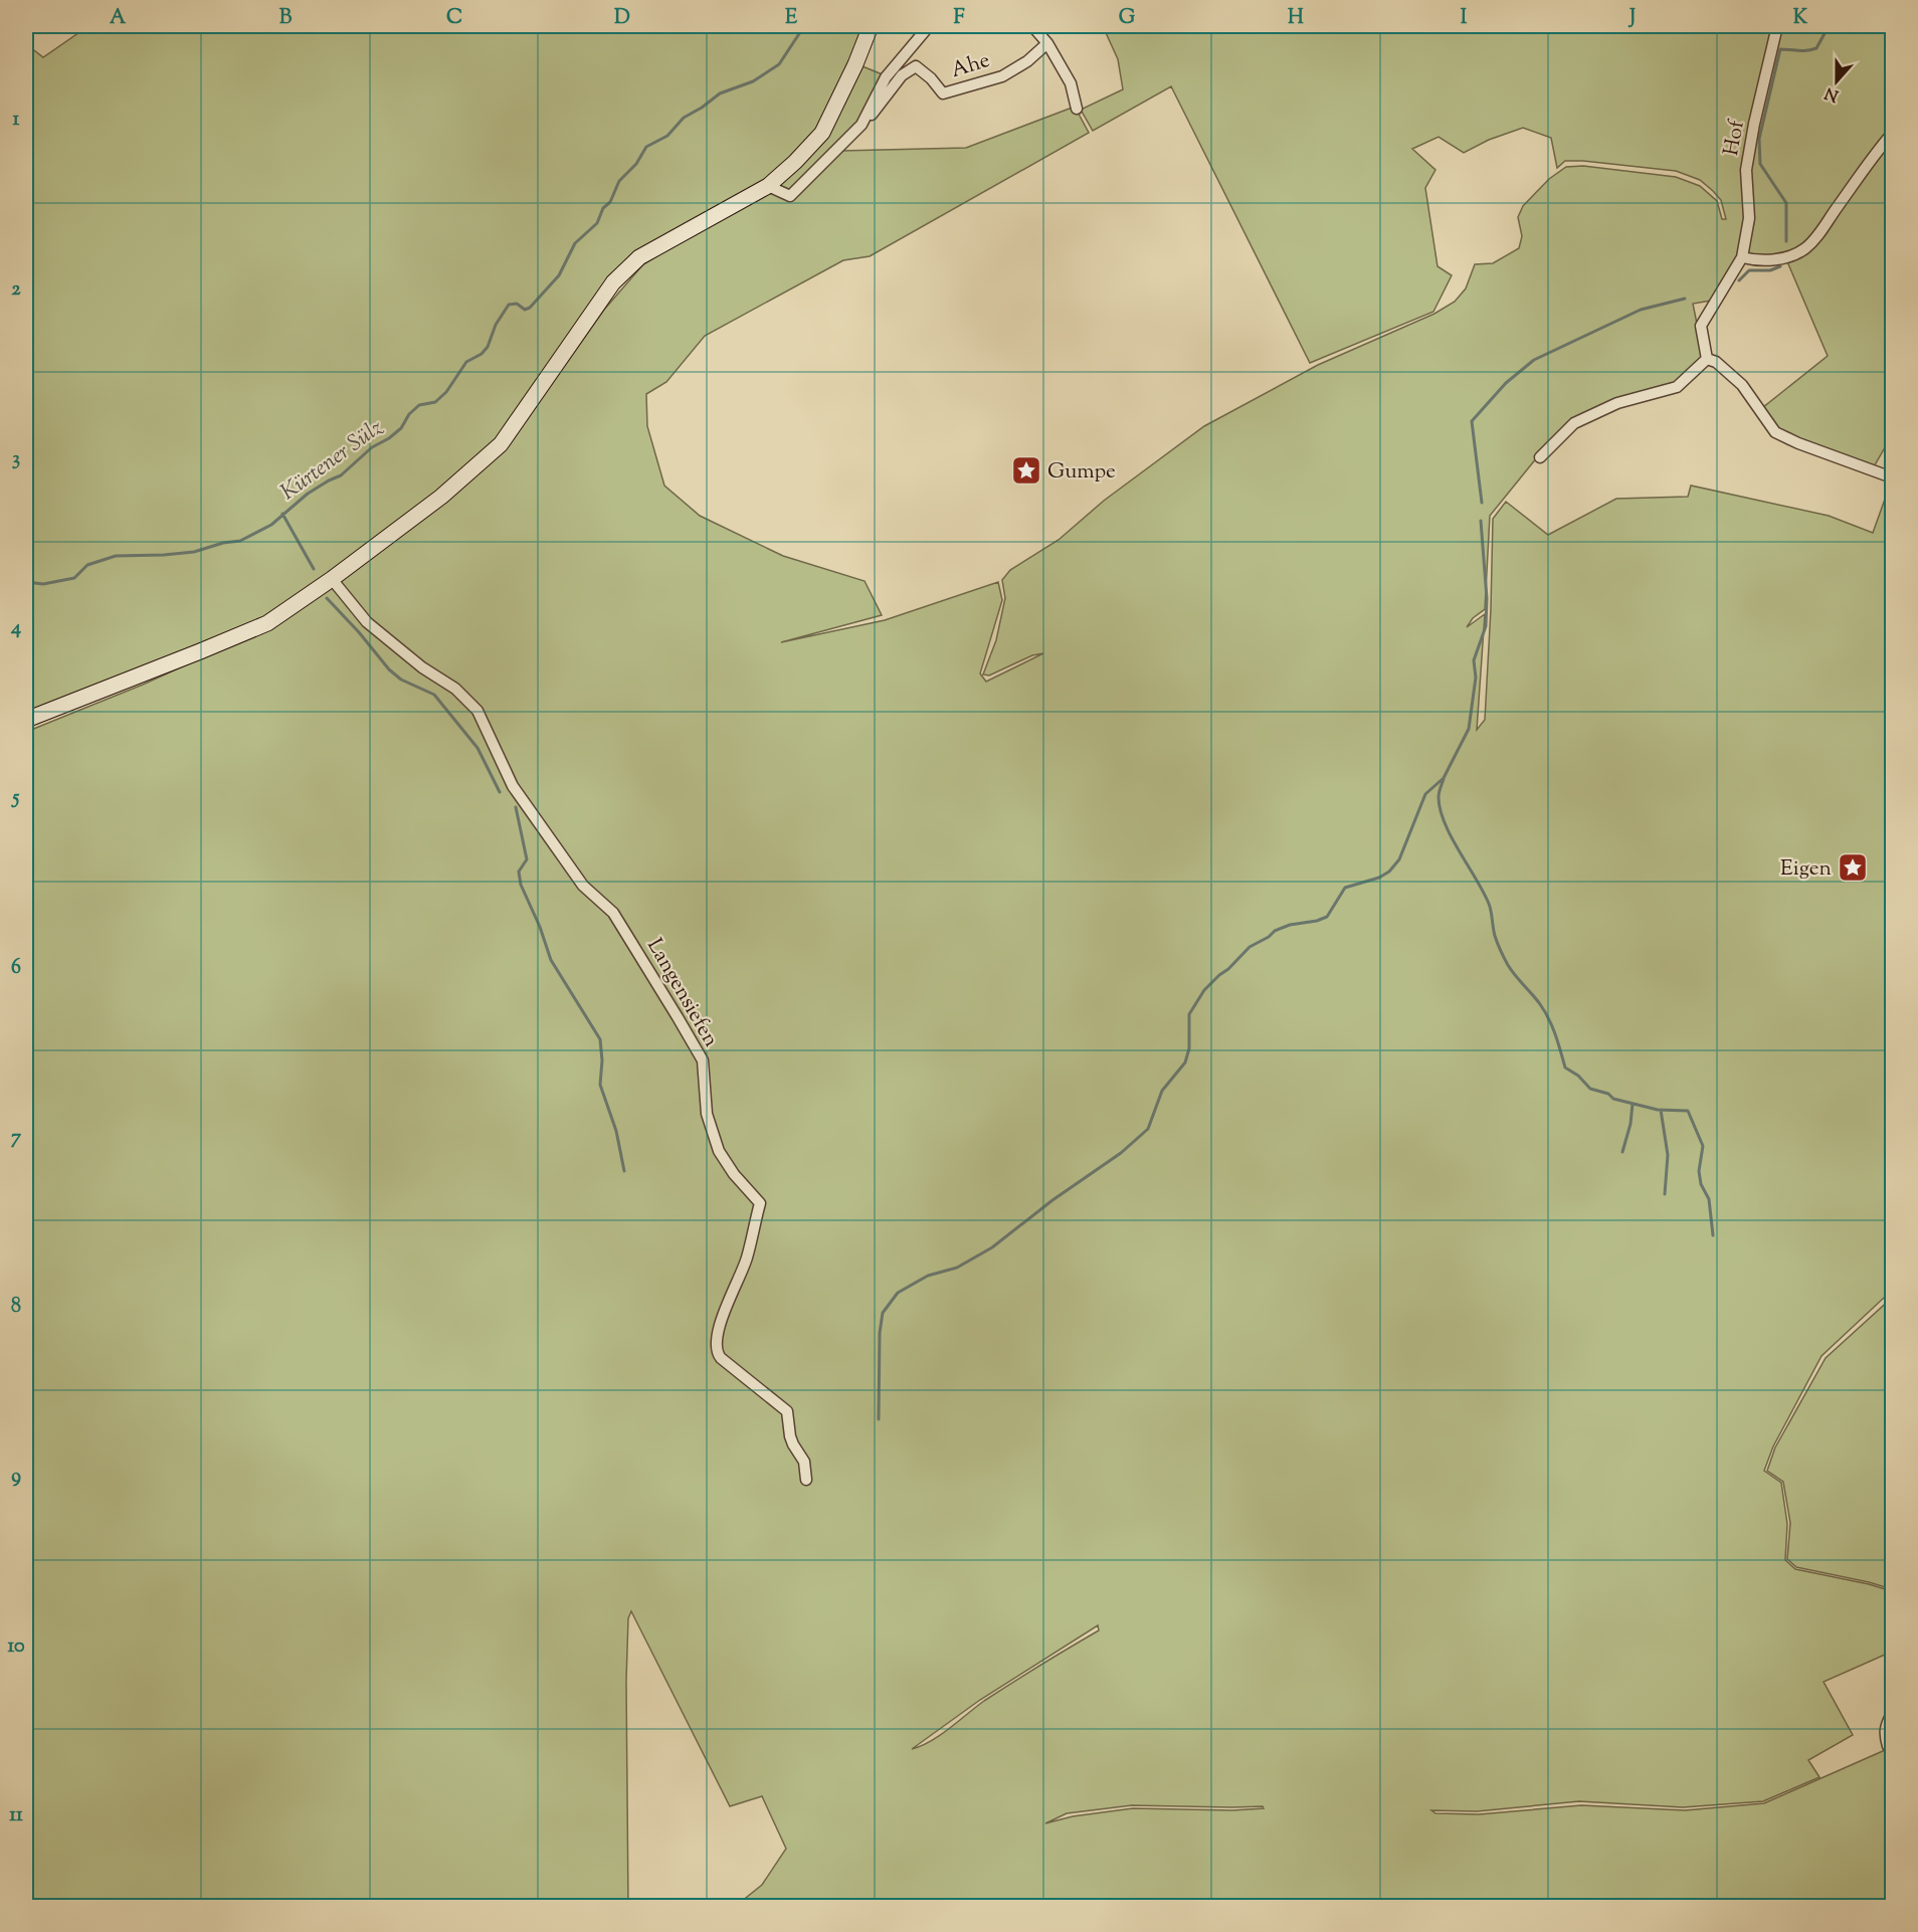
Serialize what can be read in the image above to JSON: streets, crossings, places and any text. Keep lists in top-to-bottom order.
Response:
{
  "streets": {
    "street": ["Ahe", "Hof", "Langensiefen"]
  },
  "water": ["Kürtener Sülz"],
  "places": {
    "place": ["Gumpe", "Eigen"]
  },
  "north": "bottom",
  "grid": {
    "columns": [
      "A",
      "B",
      "C",
      "D",
      "E",
      "F",
      "G",
      "H",
      "I",
      "J",
      "K"
    ],
    "rows": [
      "1",
      "2",
      "3",
      "4",
      "5",
      "6",
      "7",
      "8",
      "9",
      "10",
      "11"
    ]
  }
}
